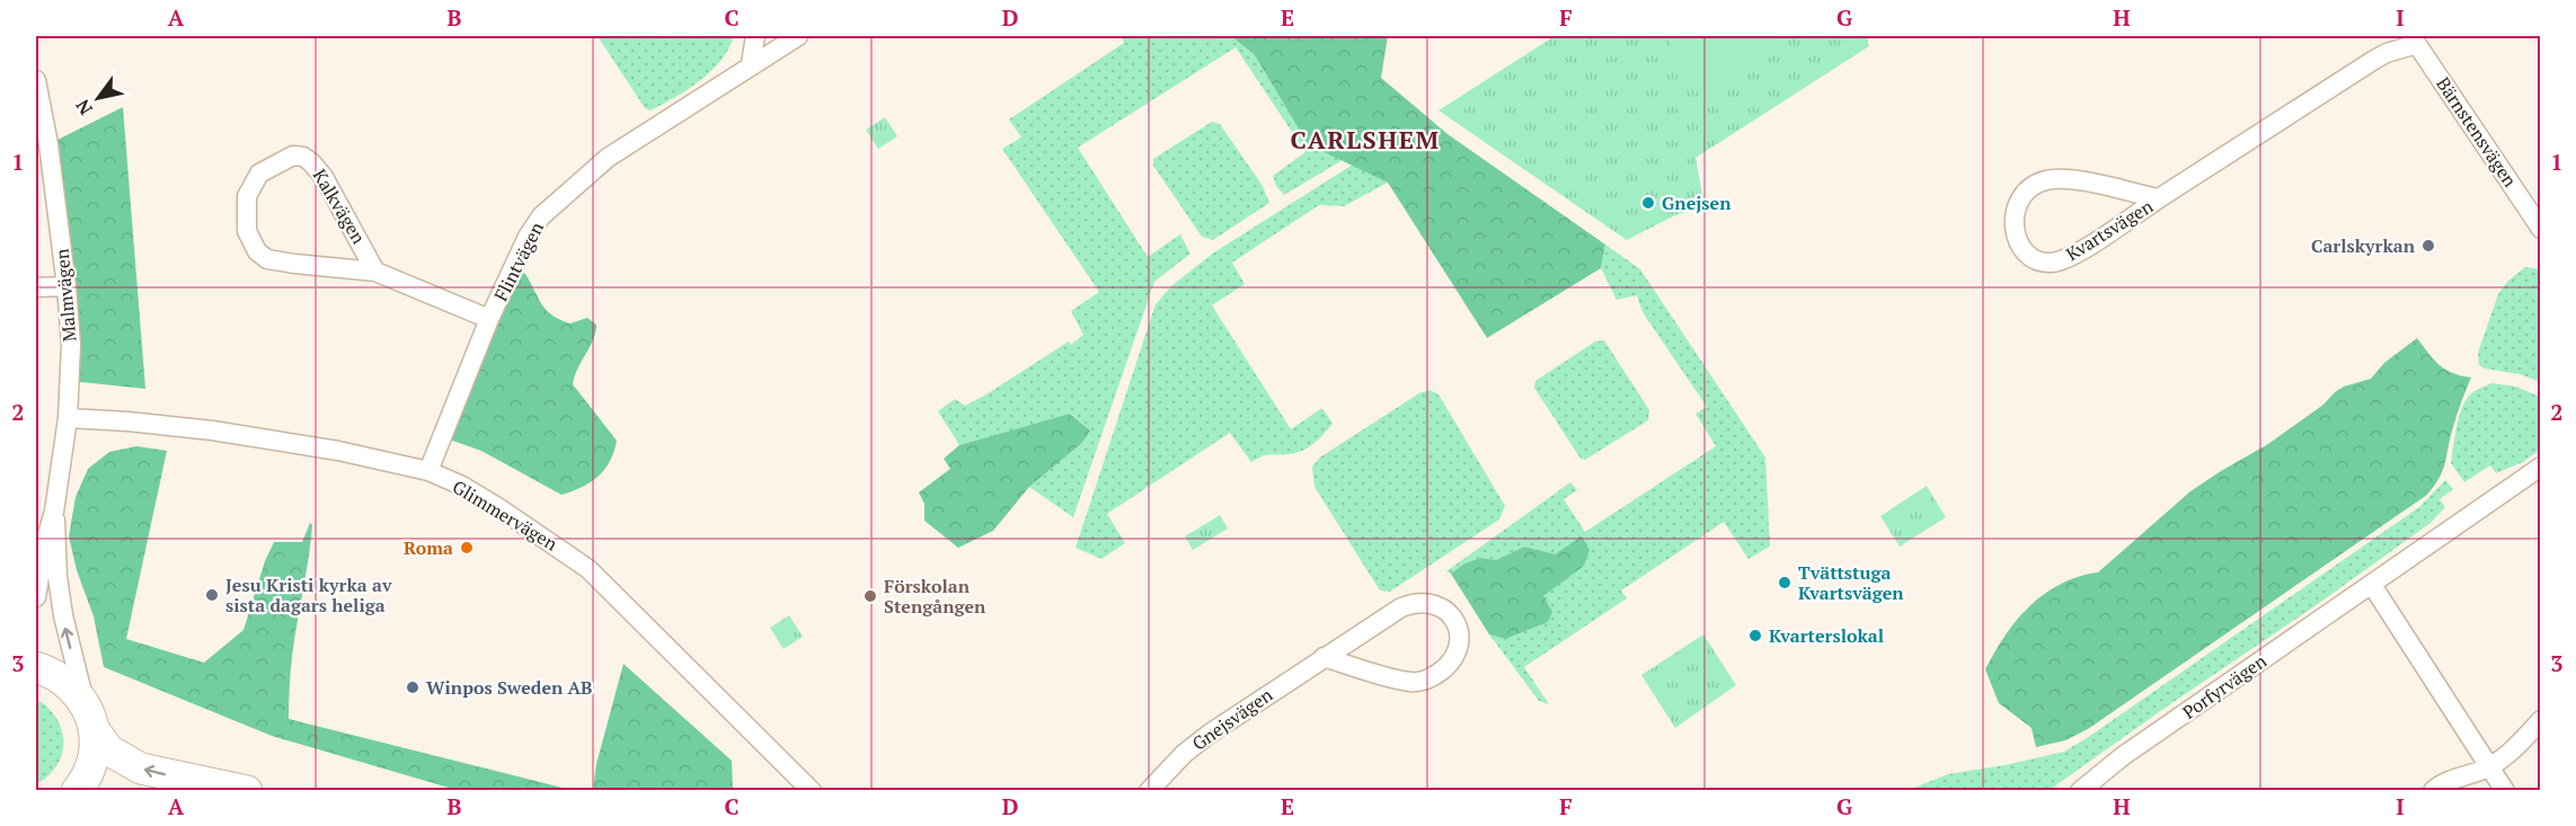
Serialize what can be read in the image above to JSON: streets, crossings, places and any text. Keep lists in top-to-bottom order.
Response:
{
  "streets": {
    "street": [
      "Bärnstensvägen",
      "Kalkvägen",
      "Kvartsvägen",
      "Flintvägen",
      "Malmvägen",
      "Glimmervägen",
      "Porfyrvägen",
      "Gnejsvägen"
    ]
  },
  "crossings": [
    ["Bärnstensvägen", "Kvartsvägen"],
    ["Kalkvägen", "Flintvägen"],
    ["Flintvägen", "Glimmervägen"],
    ["Malmvägen", "Glimmervägen"]
  ],
  "districts": ["CARLSHEM"],
  "places": [
    "Gnejsen",
    "Carlskyrkan",
    "Roma",
    "Tvättstuga Kvartsvägen",
    "Jesu Kristi kyrka av sista dagars heliga",
    "Förskolan Stengången",
    "Kvarterslokal",
    "Winpos Sweden AB"
  ],
  "north": "bottom left",
  "grid": {
    "columns": [
      "A",
      "B",
      "C",
      "D",
      "E",
      "F",
      "G",
      "H",
      "I"
    ],
    "rows": ["1", "2", "3"]
  }
}
